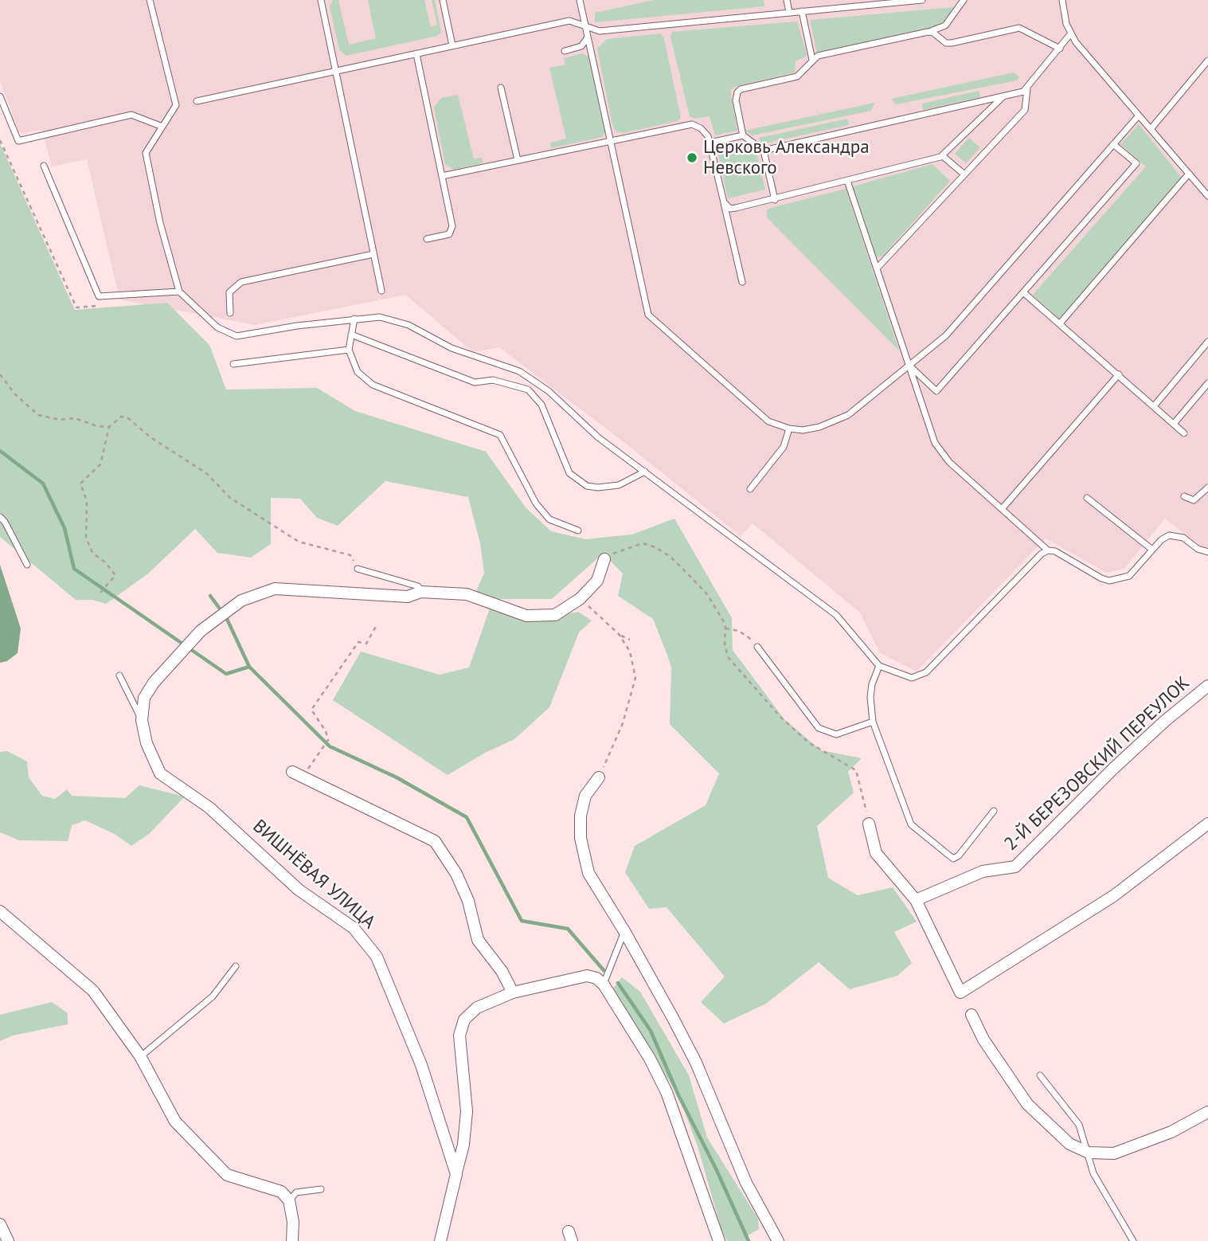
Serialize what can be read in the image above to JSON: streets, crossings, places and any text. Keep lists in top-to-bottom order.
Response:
{
  "streets": {
    "street": ["2-Й БЕРЕЗОВСКИЙ ПЕРЕУЛОК", "ВИШНЁВАЯ УЛИЦА"]
  },
  "places": ["Церковь Александра Невского"]
}
